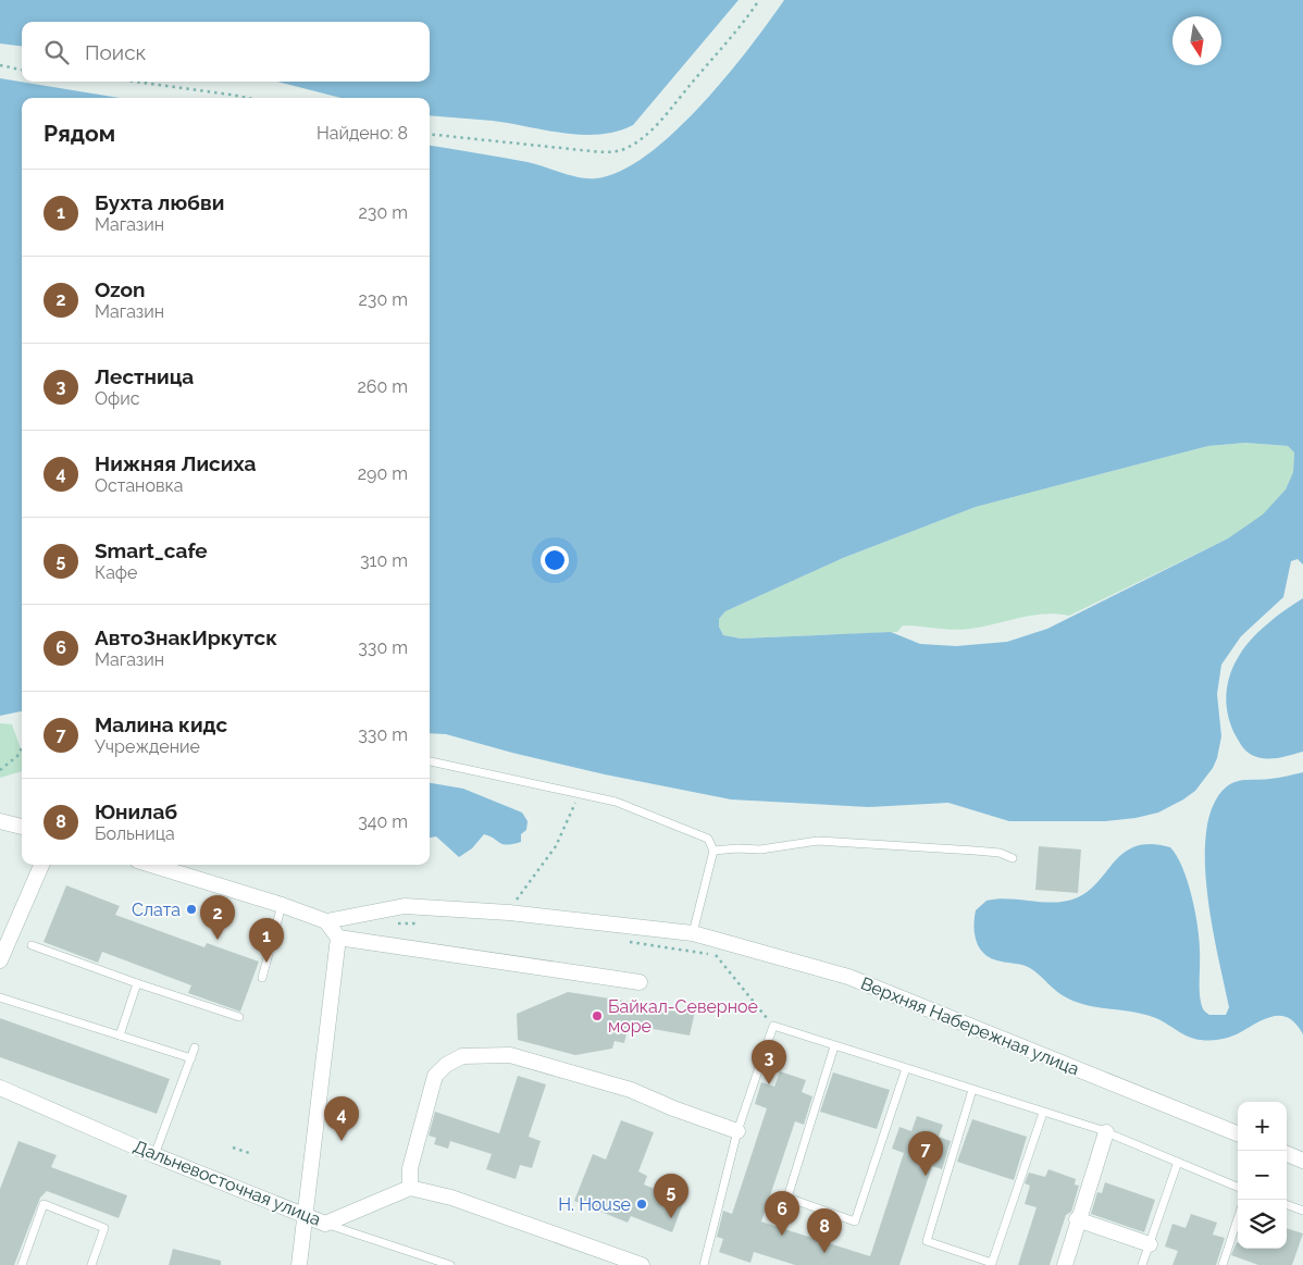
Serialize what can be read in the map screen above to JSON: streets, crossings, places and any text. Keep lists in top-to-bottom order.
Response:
{
  "streets": {
    "street": ["Верхняя Набережная улица", "Дальневосточная улица"]
  },
  "places": ["Слата", "Байкал-Северное море", "H. House"],
  "north": "bottom",
  "page": {
    "search": "Поиск",
    "heading": ["Рядом", "Найдено: 8"],
    "list": [
      {
        "mark": "1",
        "name": "Бухта любви",
        "note": "Магазин",
        "value": "230 m"
      },
      {
        "mark": "2",
        "name": "Ozon",
        "note": "Магазин",
        "value": "230 m"
      },
      {
        "mark": "3",
        "name": "Лестница",
        "note": "Офис",
        "value": "260 m"
      },
      {
        "mark": "4",
        "name": "Нижняя Лисиха",
        "note": "Остановка",
        "value": "290 m"
      },
      {
        "mark": "5",
        "name": "Smart_cafe",
        "note": "Кафе",
        "value": "310 m"
      },
      {
        "mark": "6",
        "name": "АвтоЗнакИркутск",
        "note": "Магазин",
        "value": "330 m"
      },
      {
        "mark": "7",
        "name": "Малина кидс",
        "note": "Учреждение",
        "value": "330 m"
      },
      {
        "mark": "8",
        "name": "Юнилаб",
        "note": "Больница",
        "value": "340 m"
      }
    ],
    "pins": [
      "2",
      "1",
      "3",
      "4",
      "7",
      "5",
      "6",
      "8"
    ],
    "map_buttons": ["+", "−"]
  }
}
